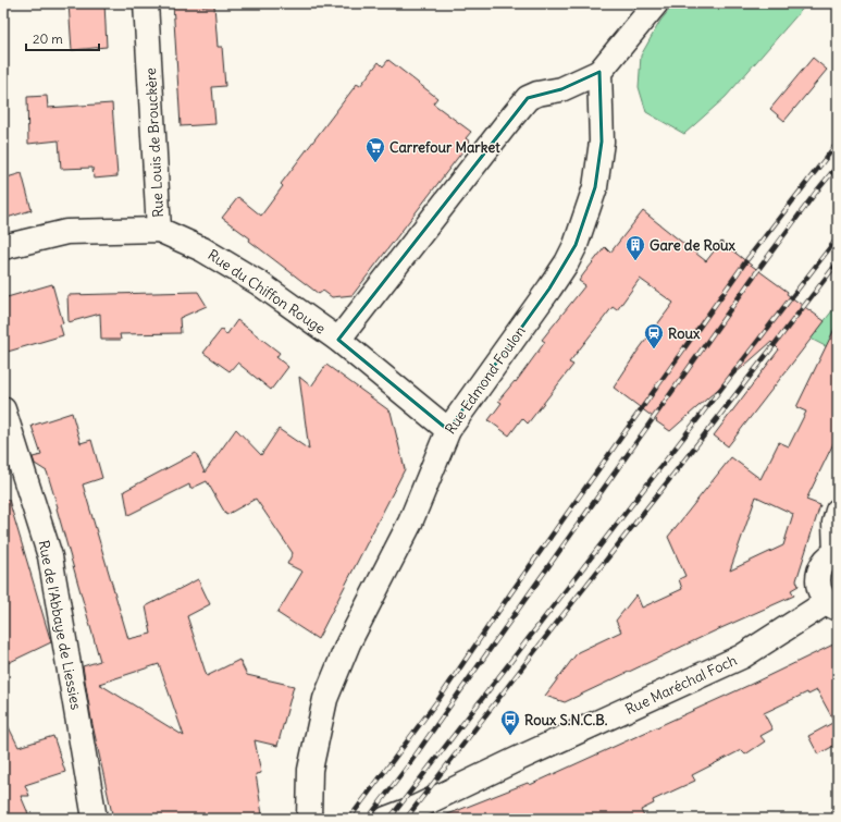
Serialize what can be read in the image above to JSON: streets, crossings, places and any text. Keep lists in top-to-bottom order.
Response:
{
  "streets": {
    "street": [
      "Rue Louis de Brouckère",
      "Rue du Chiffon Rouge",
      "Rue Edmond Foulon",
      "Rue de l'Abbaye de Liessies",
      "Rue Maréchal Foch"
    ]
  },
  "crossings": [
    ["Rue Louis de Brouckère", "Rue du Chiffon Rouge"],
    ["Rue du Chiffon Rouge", "Rue Edmond Foulon"]
  ],
  "places": {
    "supermarket": ["Carrefour Market"],
    "building": ["Gare de Roux"],
    "station": ["Roux"],
    "bus stop": ["Roux S.N.C.B."]
  },
  "scale_bar": "20 m"
}
